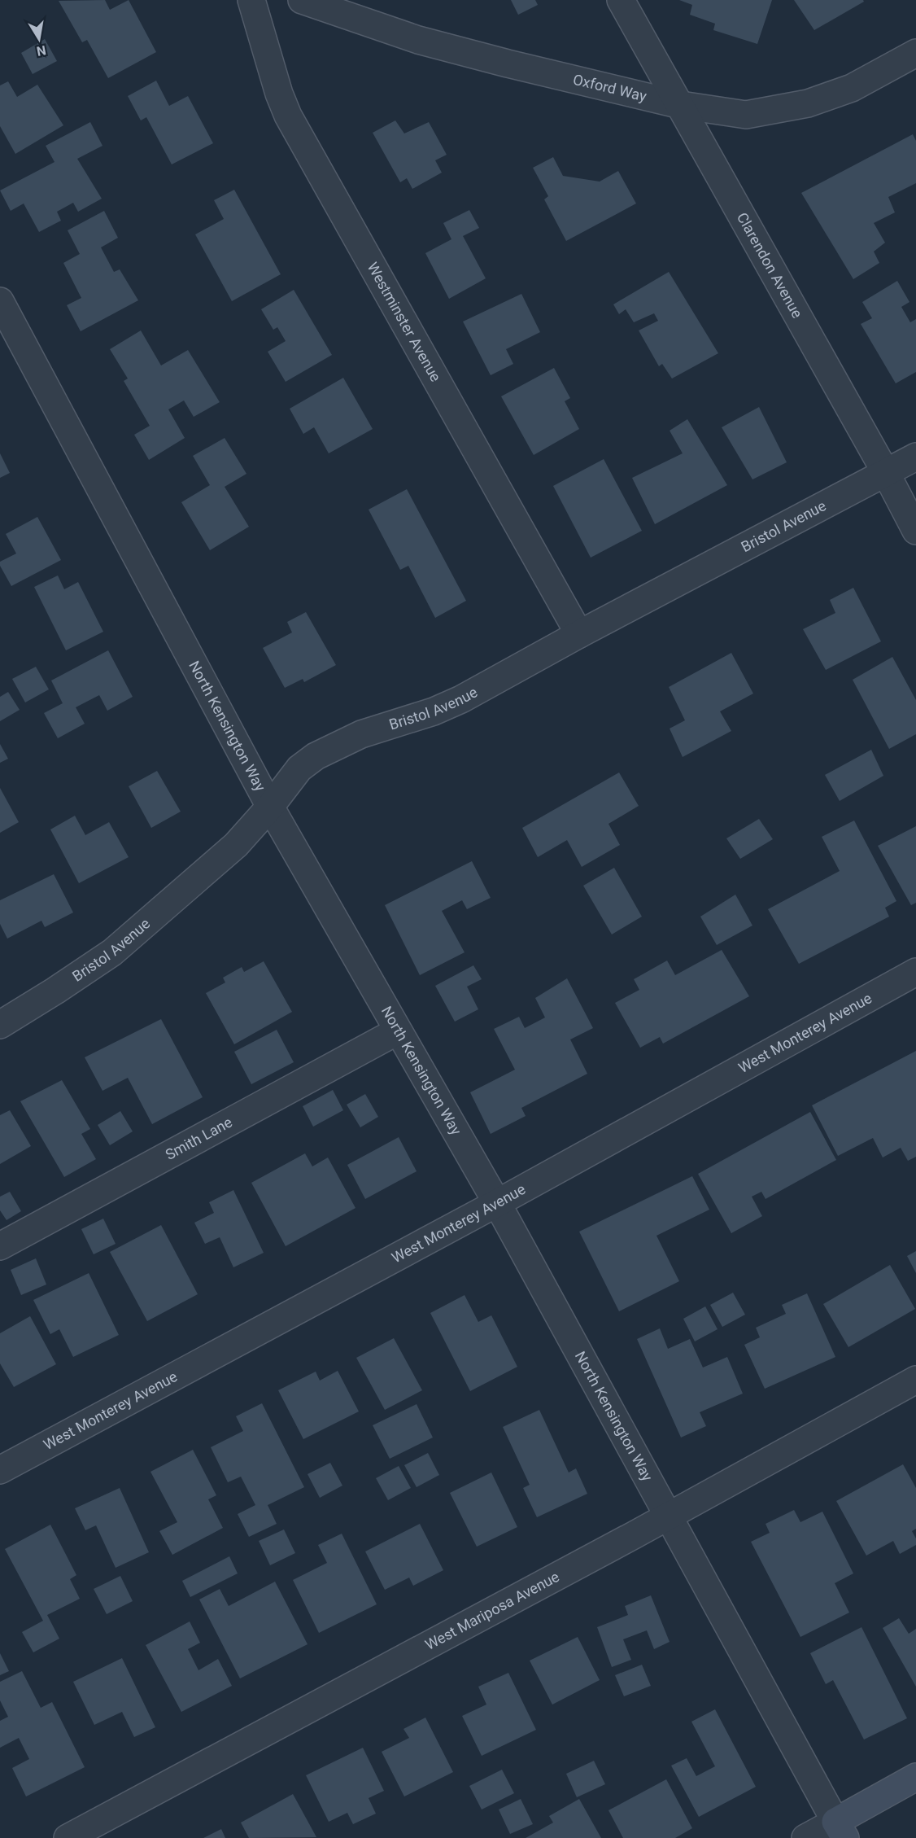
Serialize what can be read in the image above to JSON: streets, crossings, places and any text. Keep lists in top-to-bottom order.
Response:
{
  "streets": {
    "street": [
      "Oxford Way",
      "Clarendon Avenue",
      "Westminster Avenue",
      "Bristol Avenue",
      "North Kensington Way",
      "West Monterey Avenue",
      "Smith Lane",
      "West Mariposa Avenue"
    ]
  },
  "crossings": [
    ["Oxford Way", "Clarendon Avenue"],
    ["Clarendon Avenue", "Bristol Avenue"],
    ["Westminster Avenue", "Bristol Avenue"],
    ["Bristol Avenue", "North Kensington Way"],
    ["North Kensington Way", "West Monterey Avenue"],
    ["North Kensington Way", "Smith Lane"],
    ["North Kensington Way", "West Mariposa Avenue"]
  ],
  "north": "bottom"
}
